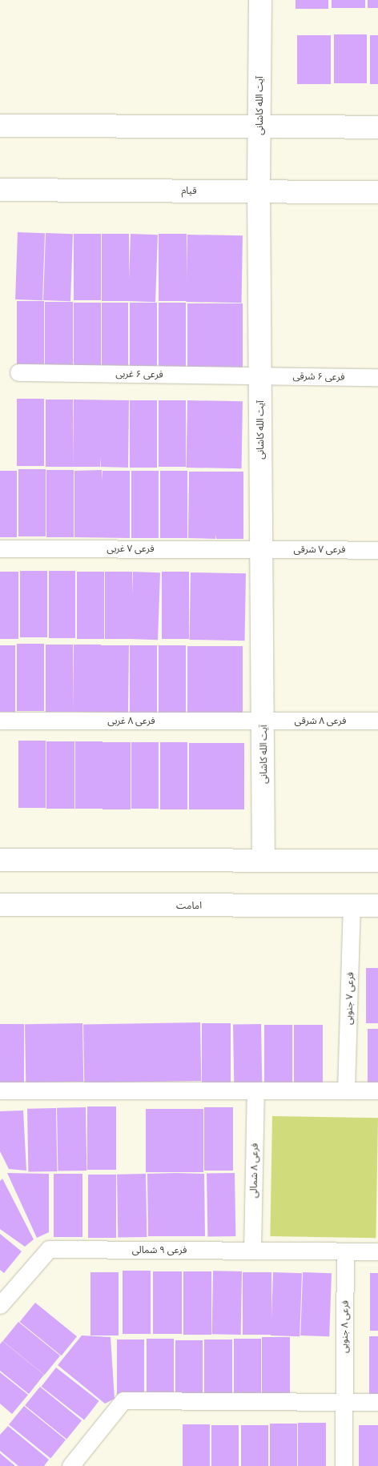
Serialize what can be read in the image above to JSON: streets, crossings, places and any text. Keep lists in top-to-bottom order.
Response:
{
  "streets": {
    "street": [
      "آیت الله کاشانی",
      "قیام",
      "فرعی ۶ غربی",
      "فرعی ۶ شرقی",
      "فرعی ۷ غربی",
      "فرعی ۷ شرقی",
      "فرعی ۸ غربی",
      "فرعی ۸ شرقی",
      "امامت",
      "فرعی ۷ جنوبی",
      "فرعی ۸ شمالی",
      "فرعی ۹ شمالی",
      "فرعی ۸ جنوبی"
    ]
  },
  "crossings": [
    ["آیت الله کاشانی", "قیام"],
    ["آیت الله کاشانی", "فرعی ۶ غربی"],
    ["آیت الله کاشانی", "فرعی ۶ شرقی"],
    ["آیت الله کاشانی", "فرعی ۷ غربی"],
    ["آیت الله کاشانی", "فرعی ۷ شرقی"],
    ["آیت الله کاشانی", "فرعی ۸ غربی"],
    ["آیت الله کاشانی", "فرعی ۸ شرقی"],
    ["فرعی ۶ غربی", "فرعی ۶ شرقی"],
    ["فرعی ۷ غربی", "فرعی ۷ شرقی"],
    ["فرعی ۸ غربی", "فرعی ۸ شرقی"],
    ["امامت", "فرعی ۷ جنوبی"],
    ["فرعی ۸ شمالی", "فرعی ۹ شمالی"],
    ["فرعی ۹ شمالی", "فرعی ۸ جنوبی"]
  ]
}
